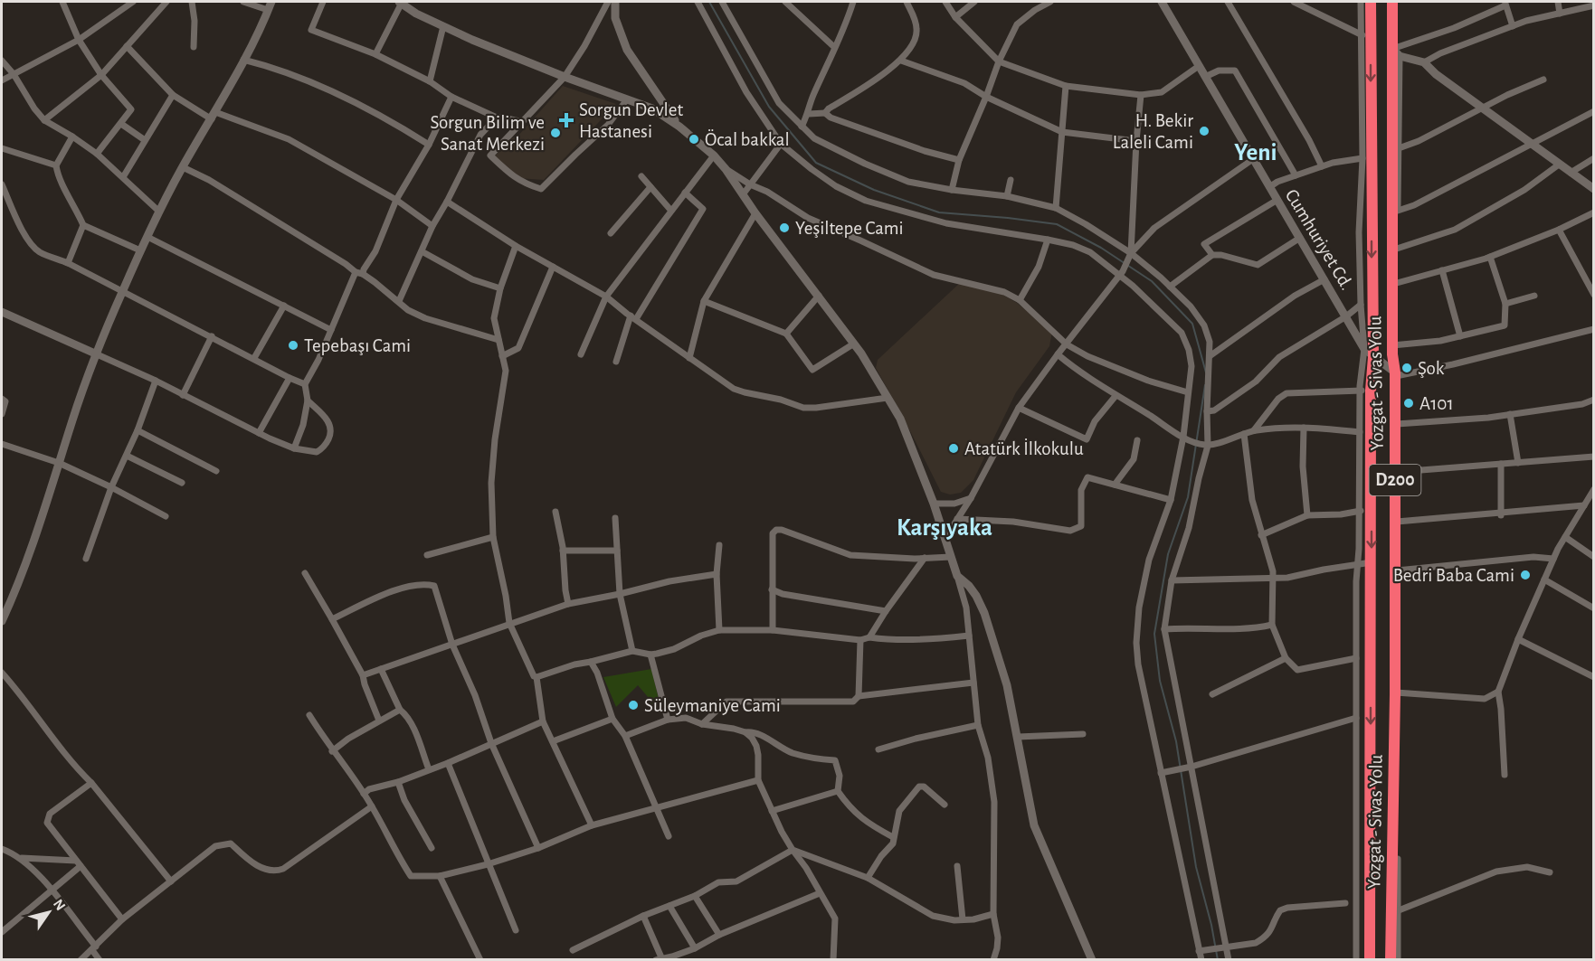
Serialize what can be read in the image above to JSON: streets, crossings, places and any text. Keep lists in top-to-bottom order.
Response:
{
  "streets": {
    "highway": ["Yozgat - Sivas Yolu", "D200"],
    "street": ["Cumhuriyet Cd."]
  },
  "crossings": [
    ["Cumhuriyet Cd.", "Yozgat - Sivas Yolu"]
  ],
  "districts": ["Yeni", "Karşıyaka"],
  "places": {
    "health": ["Sorgun Devlet Hastanesi"],
    "other": [
      "H. Bekir Laleli Cami",
      "Sorgun Bilim ve Sanat Merkezi",
      "Öcal bakkal",
      "Yeşiltepe Cami",
      "Tepebaşı Cami",
      "Şok",
      "A101",
      "Atatürk İlkokulu",
      "Bedri Baba Cami",
      "Süleymaniye Cami"
    ]
  },
  "north": "top right"
}
